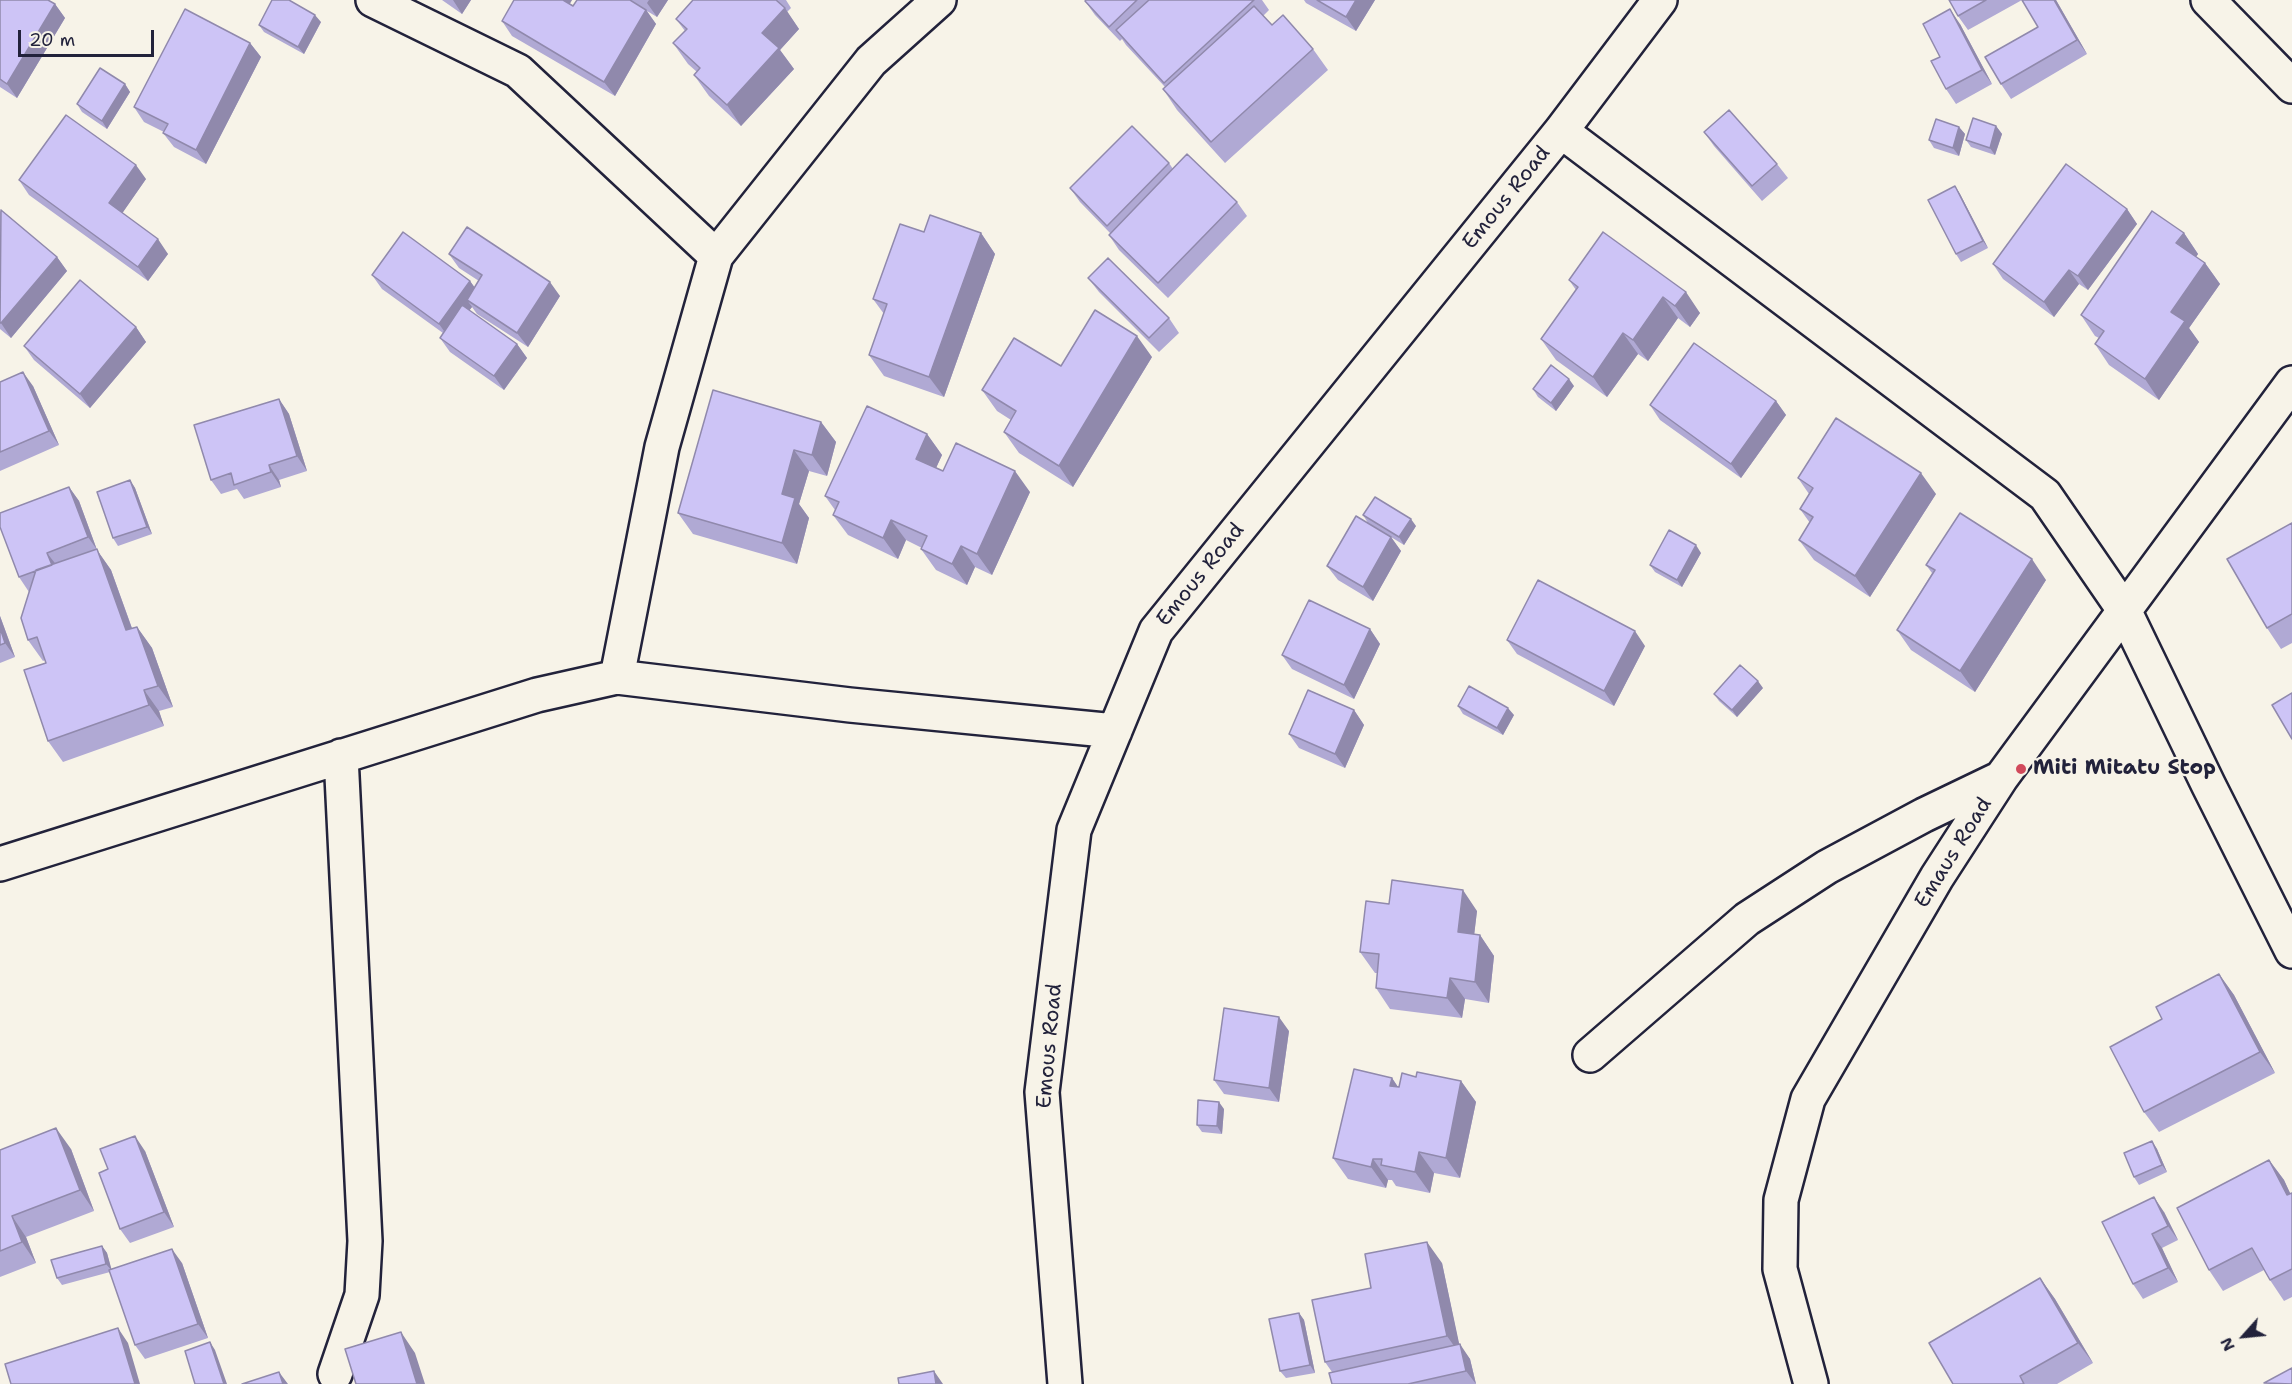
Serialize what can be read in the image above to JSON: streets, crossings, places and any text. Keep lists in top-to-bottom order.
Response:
{
  "streets": {
    "street": ["Emous Road", "Emaus Road"]
  },
  "places": ["Miti Mitatu Stop"],
  "scale_bar": "20 m",
  "north": "bottom left"
}
